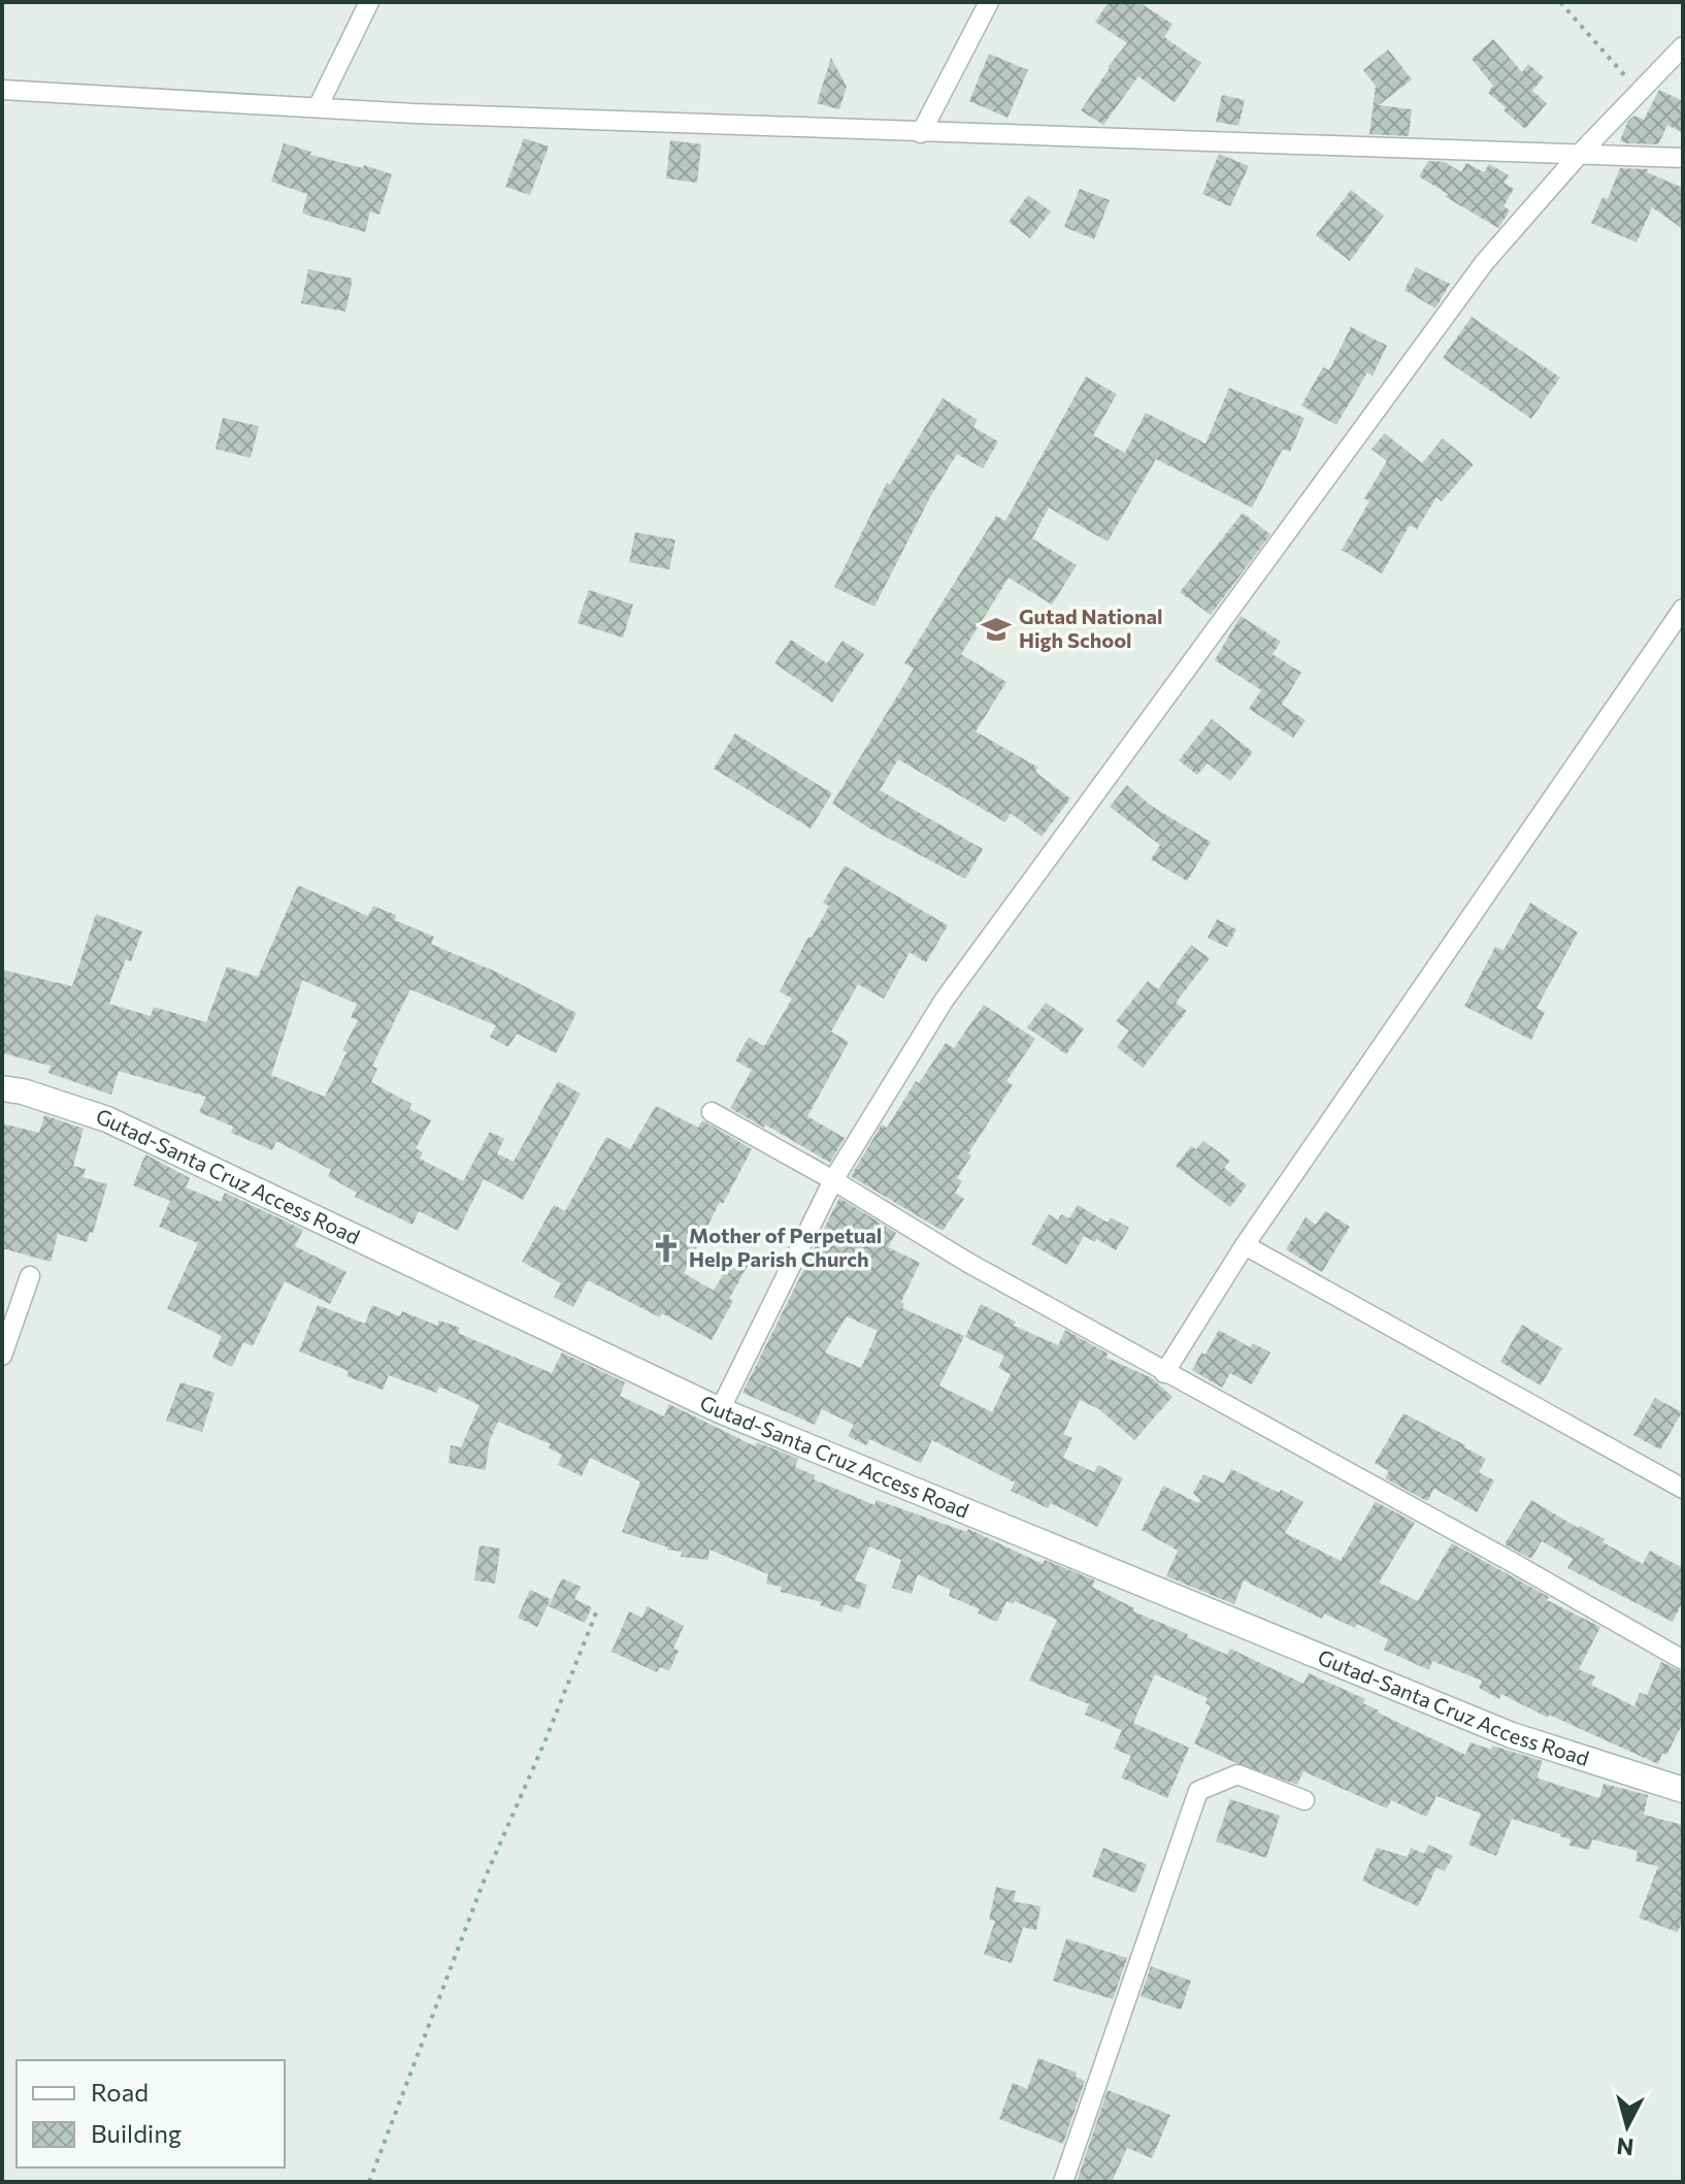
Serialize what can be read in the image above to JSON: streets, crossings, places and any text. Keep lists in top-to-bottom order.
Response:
{
  "streets": {
    "main road": ["Gutad-Santa Cruz Access Road"]
  },
  "places": {
    "school or university": ["Gutad National High School"],
    "church": ["Mother of Perpetual Help Parish Church"]
  },
  "legend": ["Road", "Building"],
  "north": "bottom"
}
